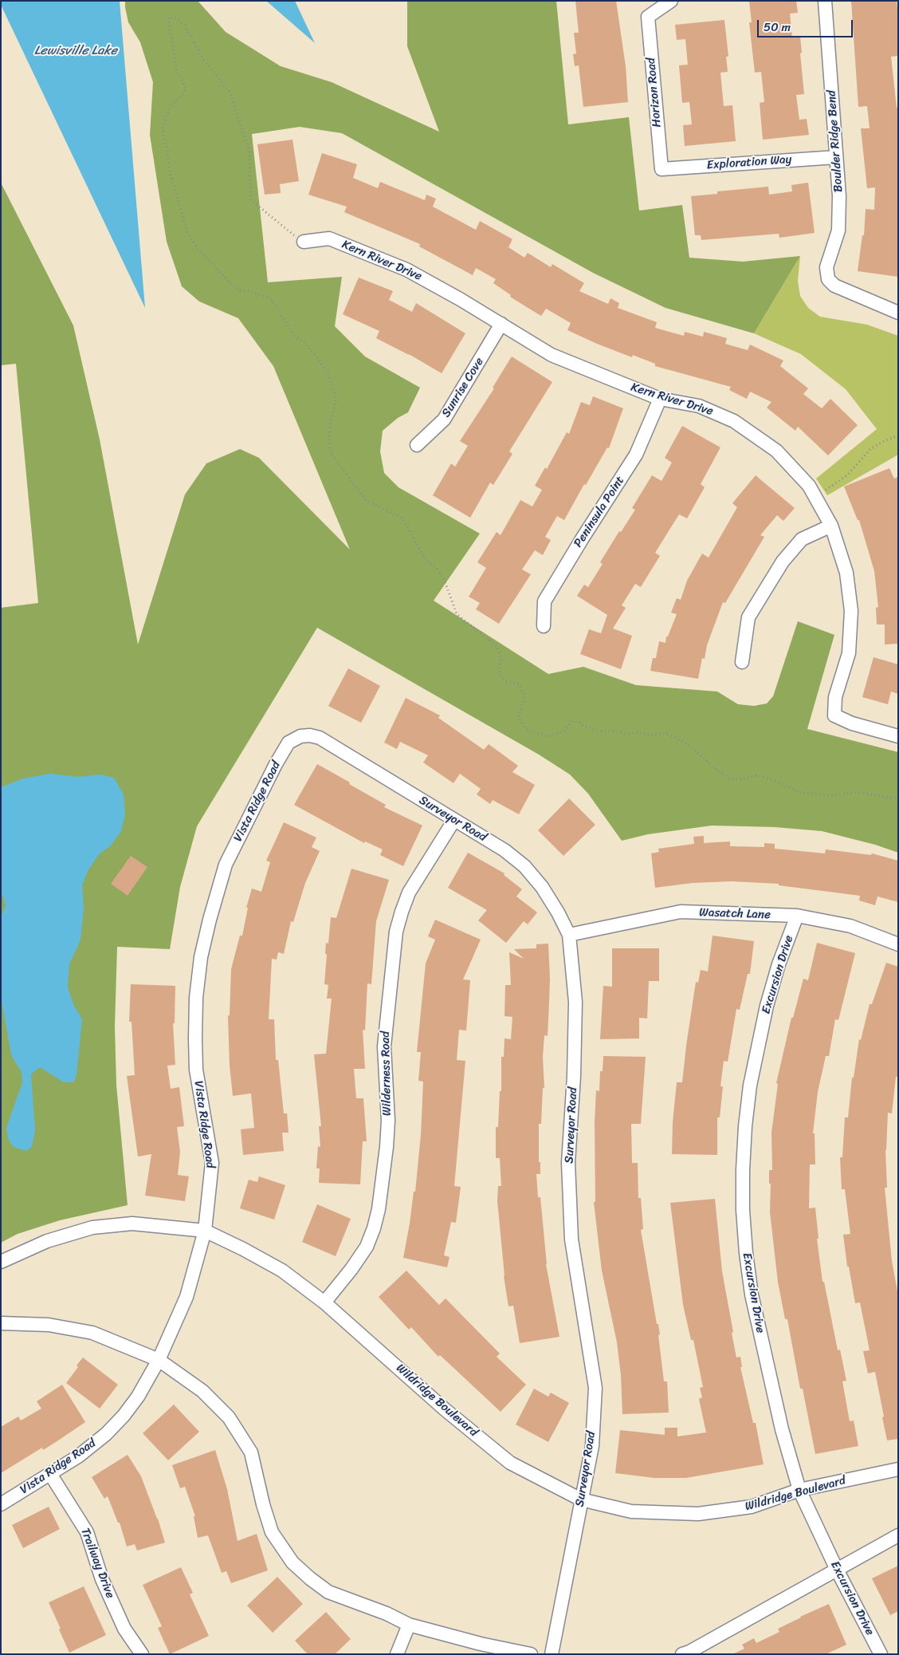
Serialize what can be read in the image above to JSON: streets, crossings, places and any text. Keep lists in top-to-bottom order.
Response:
{
  "streets": {
    "street": [
      "Horizon Road",
      "Boulder Ridge Bend",
      "Exploration Way",
      "Kern River Drive",
      "Sunrise Cove",
      "Peninsula Point",
      "Vista Ridge Road",
      "Surveyor Road",
      "Wasatch Lane",
      "Excursion Drive",
      "Wilderness Road",
      "Wildridge Boulevard",
      "Trailway Drive"
    ]
  },
  "crossings": [
    ["Horizon Road", "Exploration Way"],
    ["Boulder Ridge Bend", "Exploration Way"],
    ["Kern River Drive", "Sunrise Cove"],
    ["Kern River Drive", "Peninsula Point"],
    ["Vista Ridge Road", "Surveyor Road"],
    ["Vista Ridge Road", "Wildridge Boulevard"],
    ["Vista Ridge Road", "Trailway Drive"],
    ["Surveyor Road", "Wasatch Lane"],
    ["Surveyor Road", "Wilderness Road"],
    ["Surveyor Road", "Wildridge Boulevard"],
    ["Wasatch Lane", "Excursion Drive"],
    ["Excursion Drive", "Wildridge Boulevard"],
    ["Wilderness Road", "Wildridge Boulevard"]
  ],
  "water": ["Lewisville Lake"],
  "scale_bar": "50 m"
}
